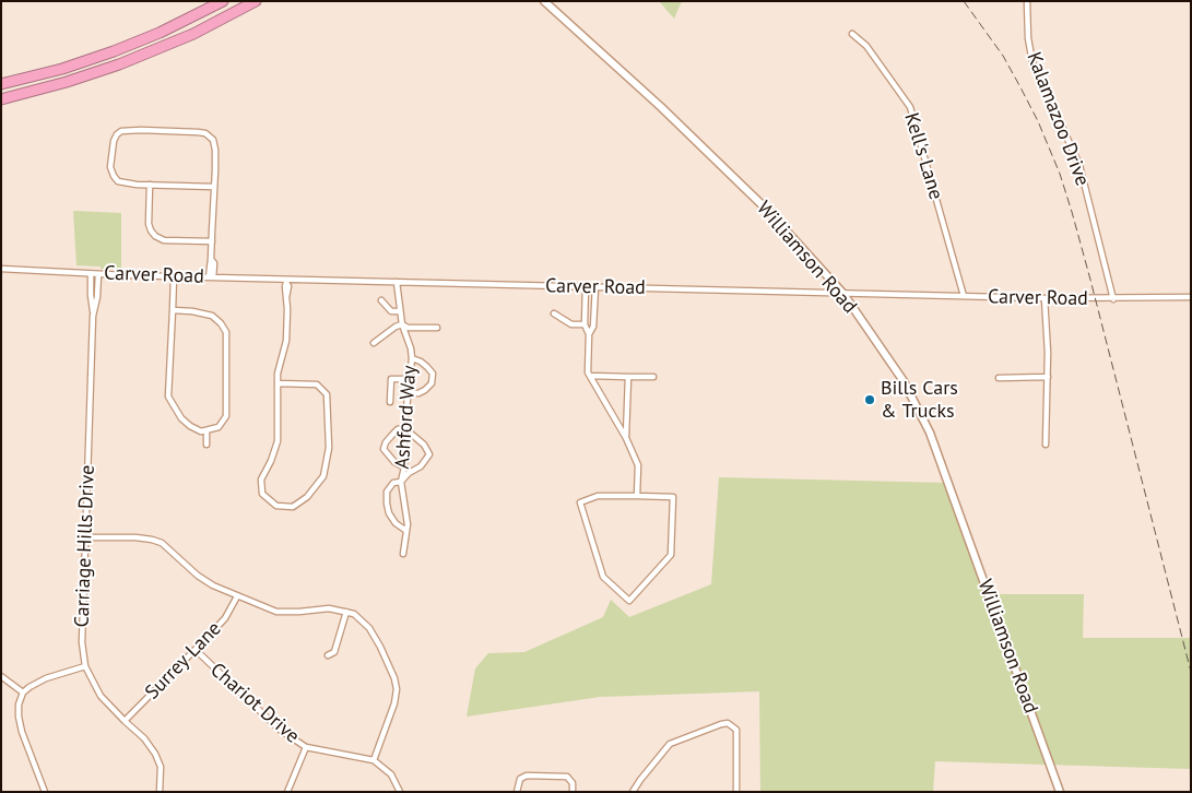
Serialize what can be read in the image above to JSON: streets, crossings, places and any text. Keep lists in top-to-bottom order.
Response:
{
  "streets": {
    "main road": ["Williamson Road"],
    "street": [
      "Kalamazoo Drive",
      "Kell's Lane",
      "Carver Road",
      "Ashford Way",
      "Carriage Hills Drive",
      "Surrey Lane",
      "Chariot Drive"
    ]
  },
  "crossings": [
    ["Kalamazoo Drive", "Carver Road"],
    ["Kell's Lane", "Carver Road"],
    ["Williamson Road", "Carver Road"],
    ["Carver Road", "Ashford Way"],
    ["Carver Road", "Carriage Hills Drive"],
    ["Carriage Hills Drive", "Surrey Lane"],
    ["Surrey Lane", "Chariot Drive"]
  ],
  "places": ["Bills Cars & Trucks"]
}
